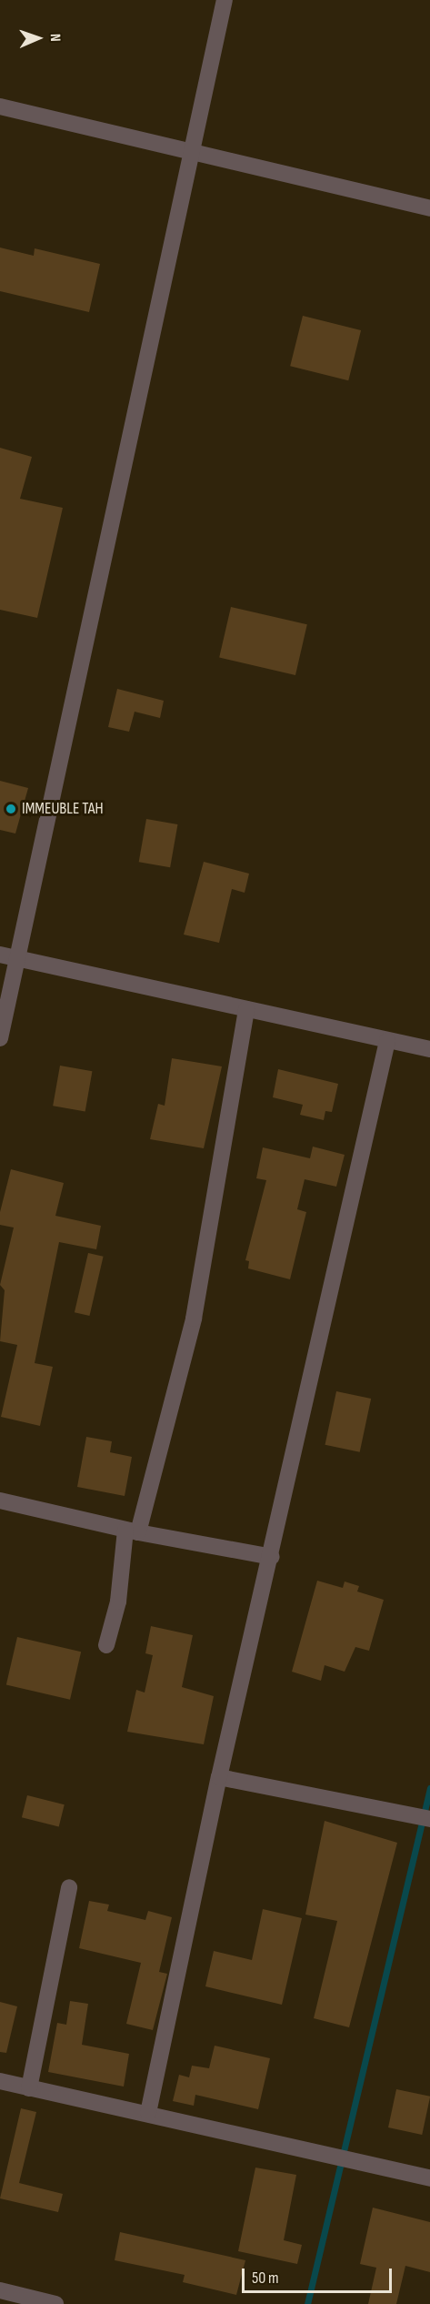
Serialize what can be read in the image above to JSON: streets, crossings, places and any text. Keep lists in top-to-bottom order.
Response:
{
  "places": ["IMMEUBLE TAH"],
  "scale_bar": "50 m",
  "north": "right"
}
